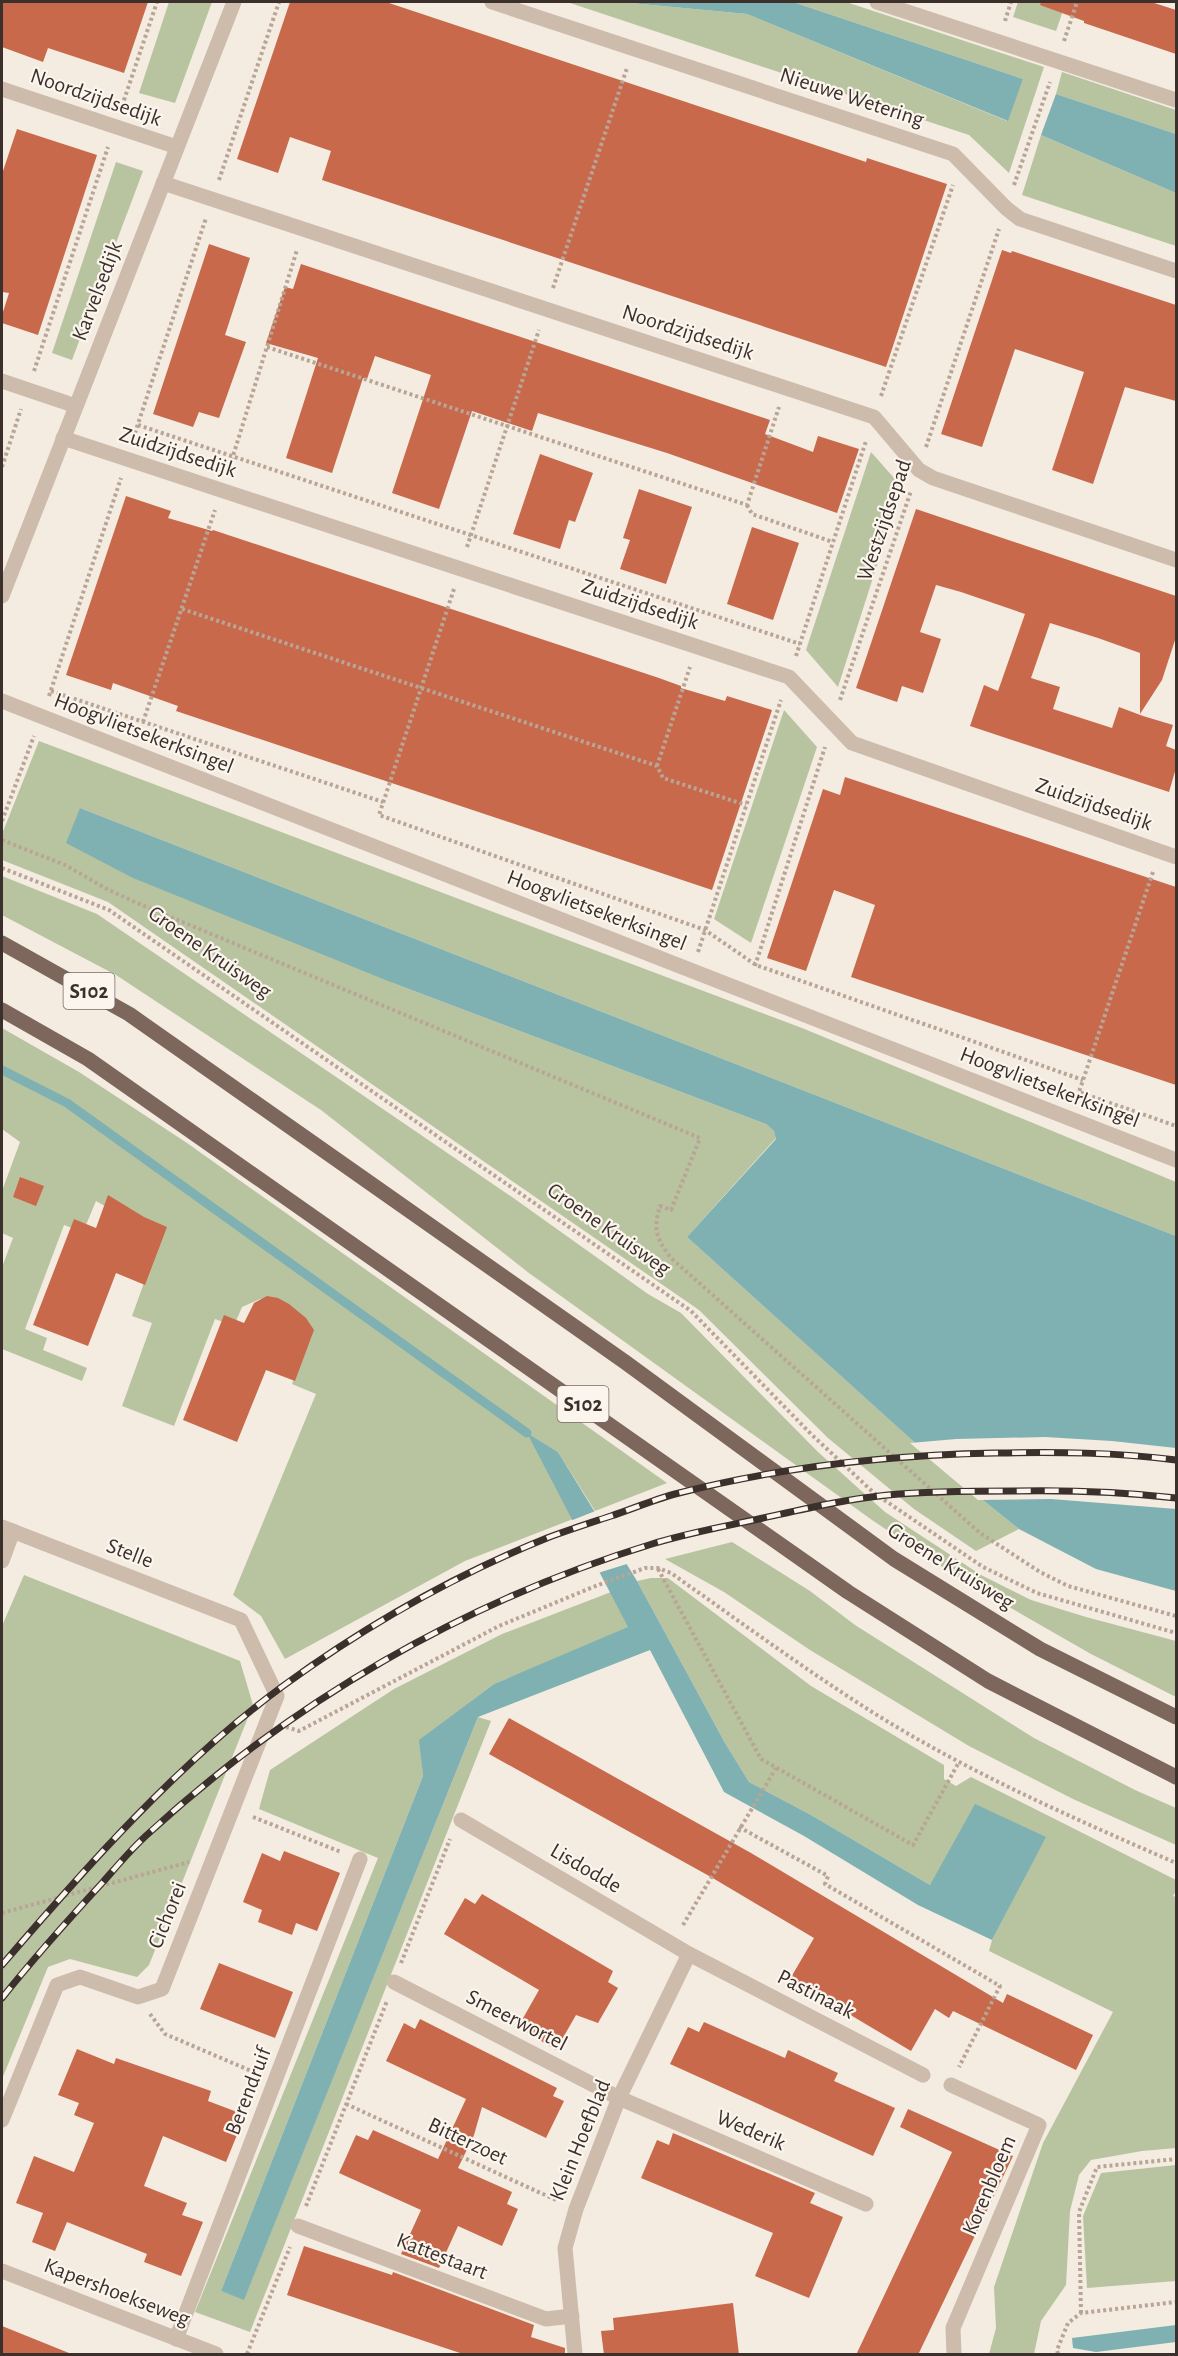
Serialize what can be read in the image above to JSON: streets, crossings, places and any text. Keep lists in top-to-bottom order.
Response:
{
  "streets": {
    "main road": ["Groene Kruisweg", "S102"],
    "street": [
      "Noordzijdsedijk",
      "Nieuwe Wetering",
      "Karvelsedijk",
      "Zuidzijdsedijk",
      "Hoogvlietsekerksingel",
      "Stelle",
      "Lisdodde",
      "Cichorei",
      "Pastinaak",
      "Smeerwortel",
      "Berendruif",
      "Wederik",
      "Klein Hoefblad",
      "Korenbloem",
      "Kattestaart",
      "Kapershoekseweg"
    ],
    "path": ["Westzijdsepad", "Bitterzoet"]
  },
  "crossings": [
    ["Noordzijdsedijk", "Karvelsedijk"],
    ["Nieuwe Wetering", "Westzijdsepad"],
    ["Karvelsedijk", "Zuidzijdsedijk"],
    ["Zuidzijdsedijk", "Westzijdsepad"],
    ["Westzijdsepad", "Hoogvlietsekerksingel"],
    ["Stelle", "Cichorei"],
    ["Lisdodde", "Pastinaak"],
    ["Lisdodde", "Klein Hoefblad"],
    ["Pastinaak", "Klein Hoefblad"],
    ["Smeerwortel", "Wederik"],
    ["Smeerwortel", "Klein Hoefblad"],
    ["Berendruif", "Kapershoekseweg"],
    ["Wederik", "Klein Hoefblad"],
    ["Klein Hoefblad", "Bitterzoet"],
    ["Klein Hoefblad", "Kattestaart"]
  ]
}
